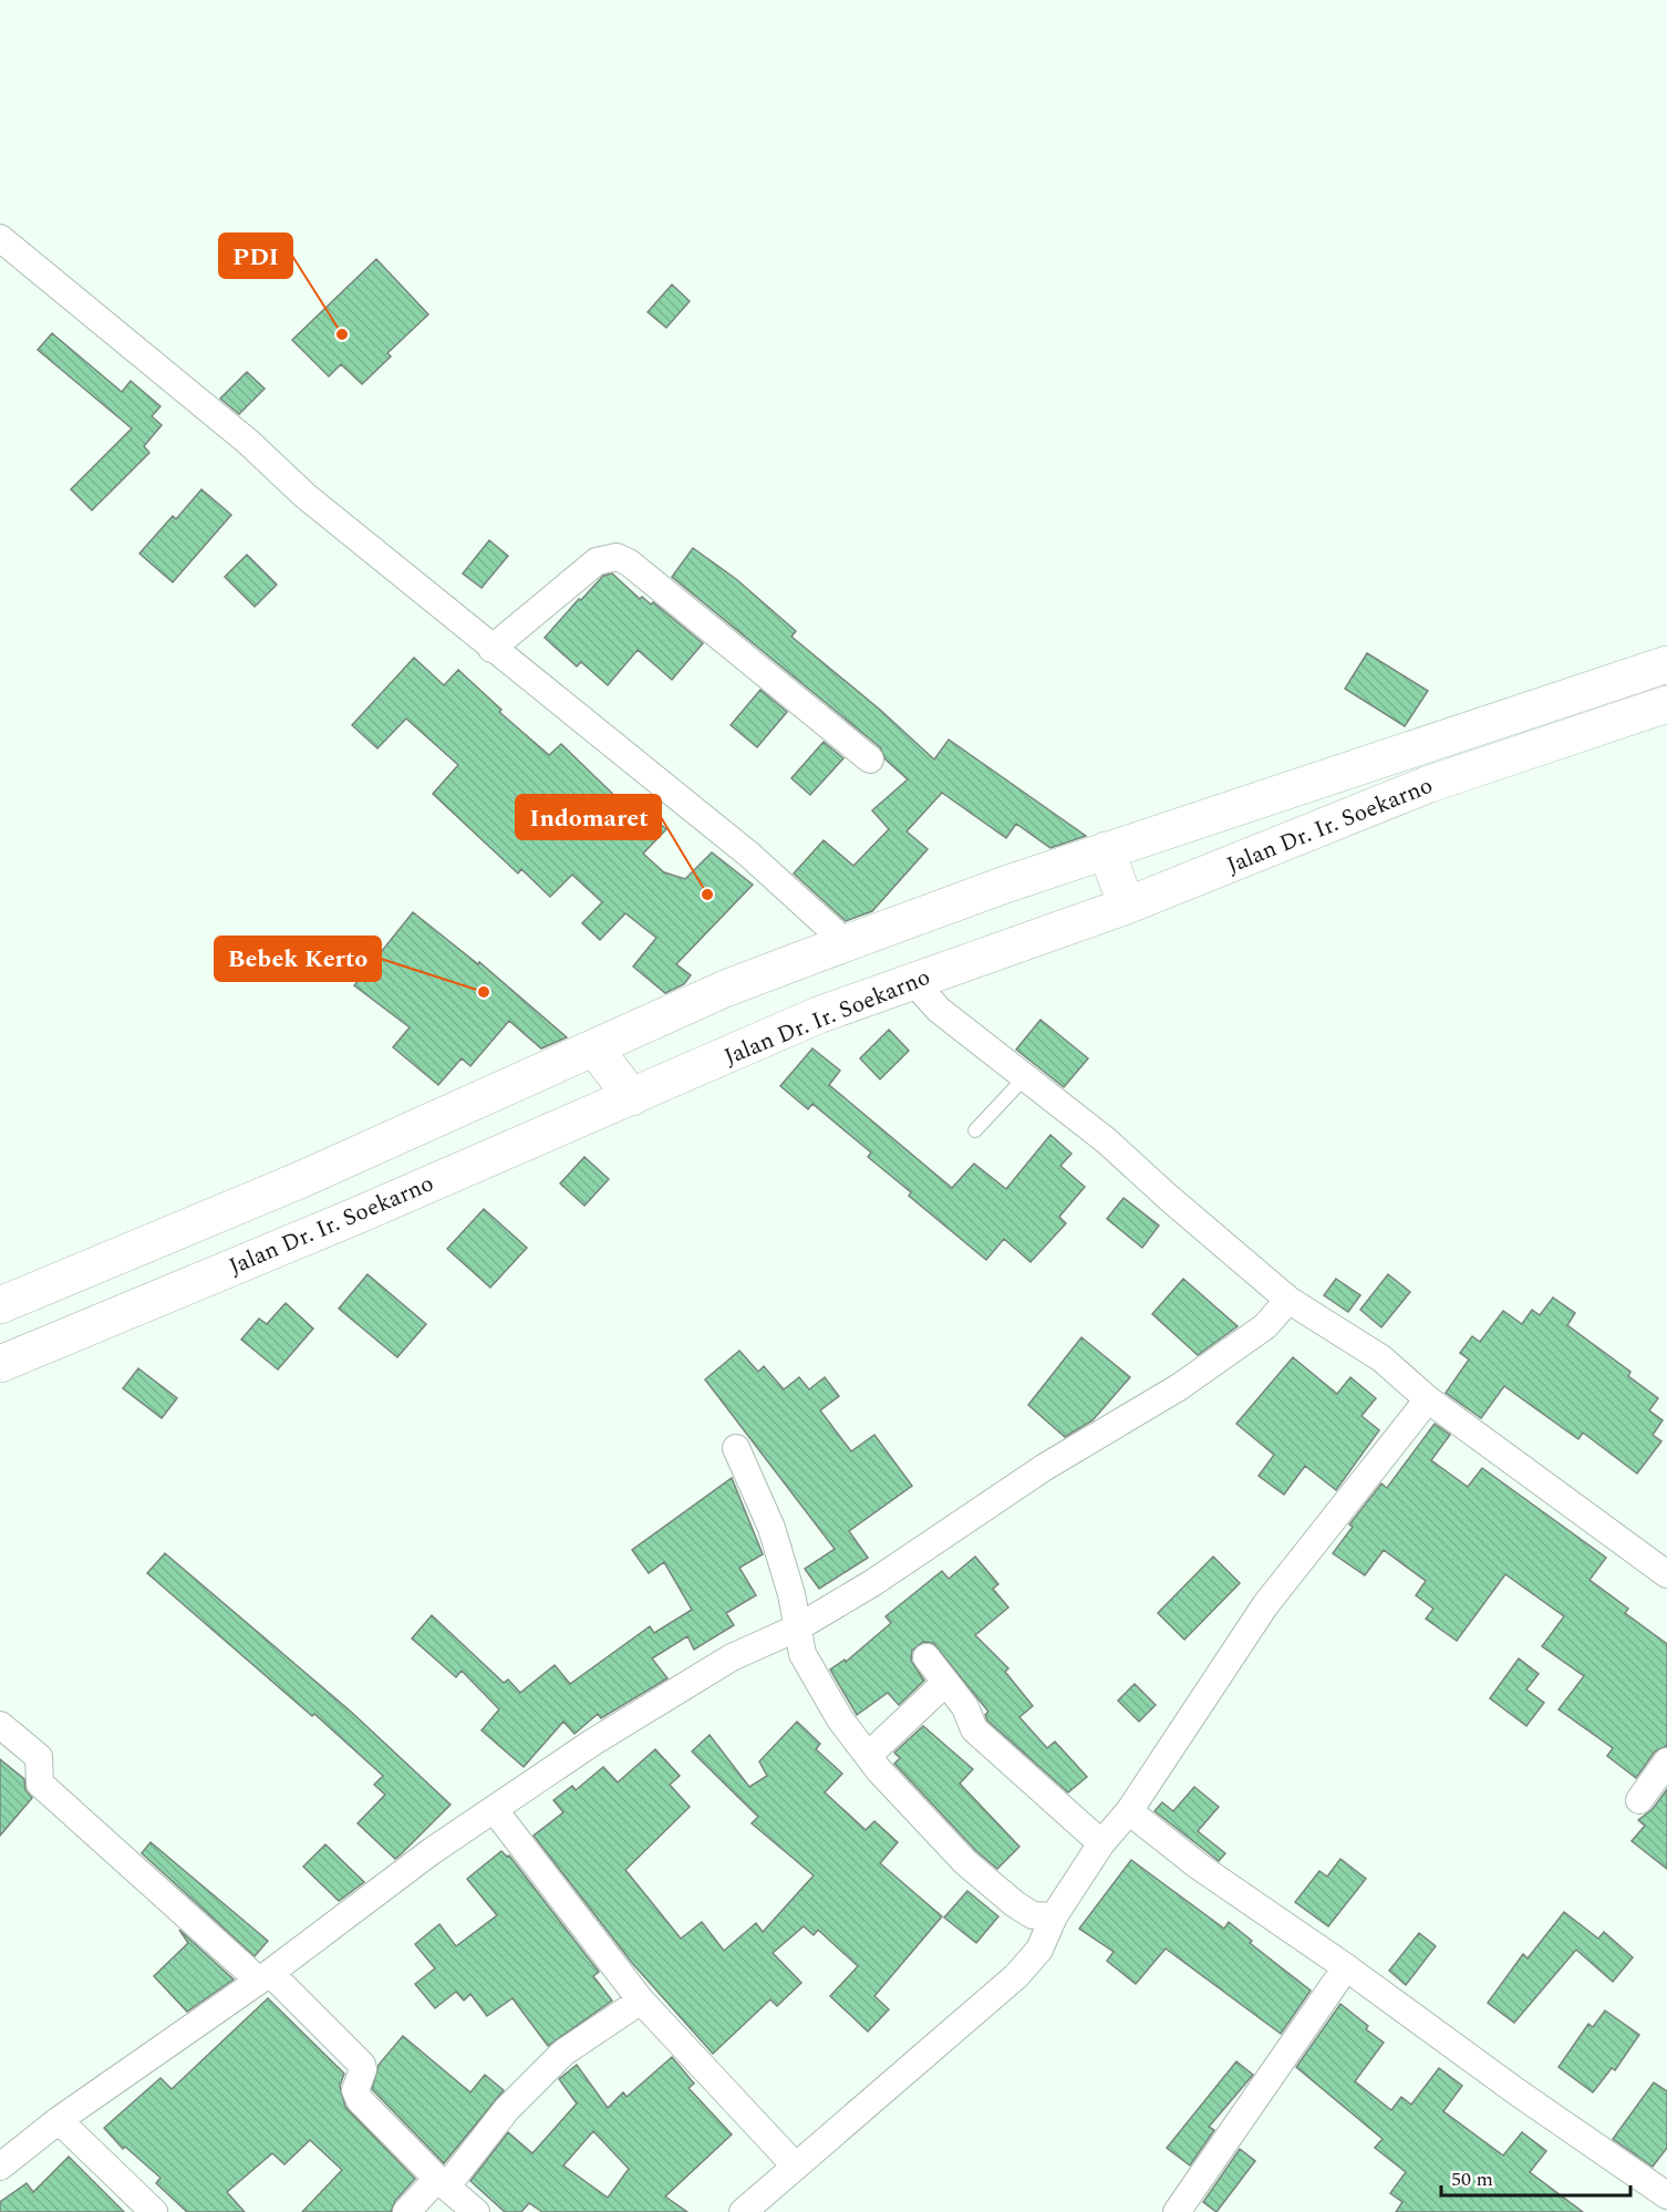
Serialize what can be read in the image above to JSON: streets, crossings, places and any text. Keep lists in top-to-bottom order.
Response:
{
  "streets": {
    "main road": ["Jalan Dr. Ir. Soekarno"]
  },
  "places": ["PDI", "Indomaret", "Bebek Kerto"],
  "scale_bar": "50 m"
}
